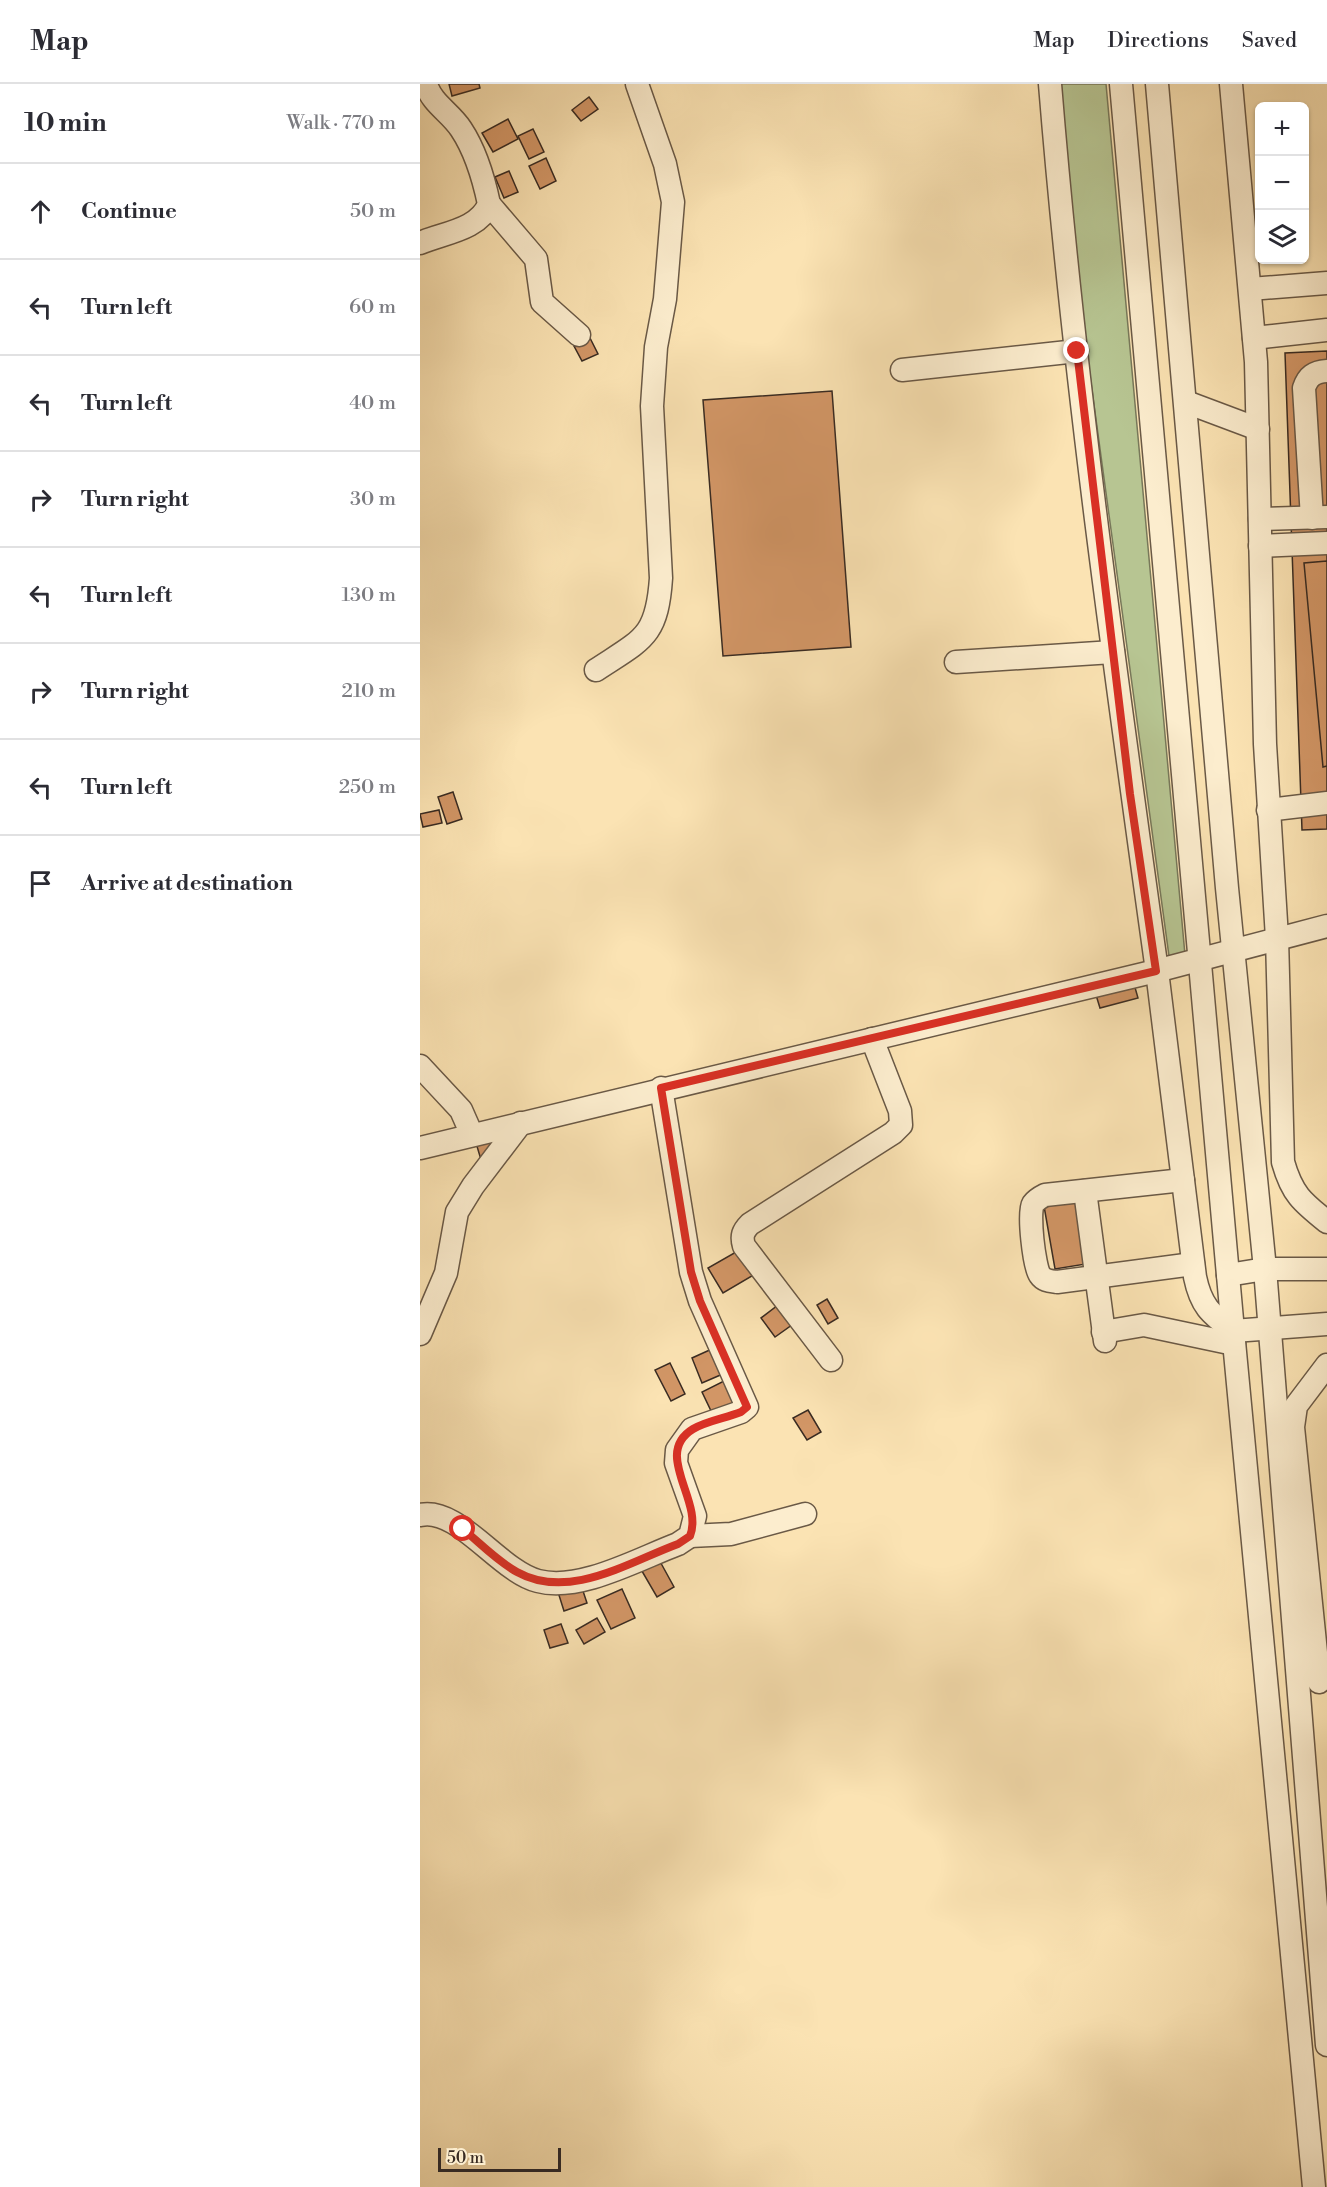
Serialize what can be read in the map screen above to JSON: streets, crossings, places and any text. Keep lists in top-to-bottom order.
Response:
{
  "scale_bar": "50 m",
  "page": {
    "header": "Map",
    "nav": ["Map", "Directions", "Saved"],
    "heading": ["10 min", "Walk · 770 m"],
    "map_buttons": ["+", "−"],
    "list": [
      ["Continue", "50 m"],
      ["Turn left", "60 m"],
      ["Turn left", "40 m"],
      ["Turn right", "30 m"],
      ["Turn left", "130 m"],
      ["Turn right", "210 m"],
      ["Turn left", "250 m"],
      "Arrive at destination"
    ],
    "scale": "50 m"
  }
}
